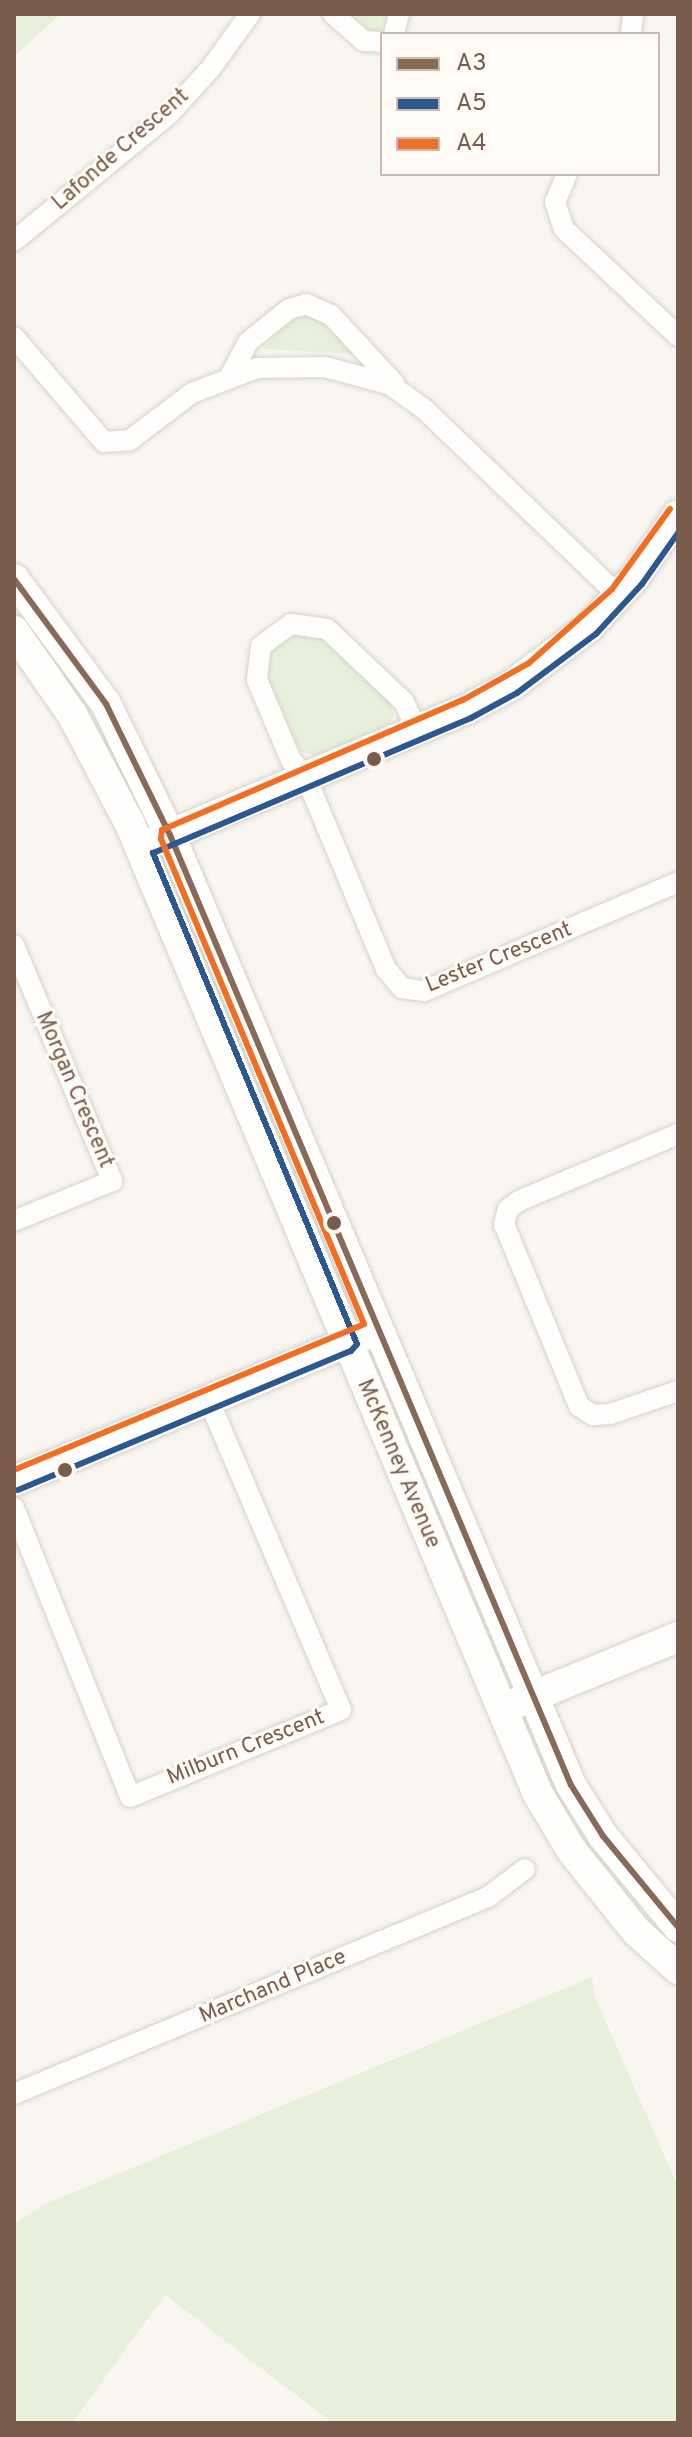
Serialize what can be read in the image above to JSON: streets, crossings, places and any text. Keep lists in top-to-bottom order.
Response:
{
  "streets": {
    "main road": ["McKenney Avenue"],
    "street": [
      "Lafonde Crescent",
      "Lester Crescent",
      "Morgan Crescent",
      "Milburn Crescent",
      "Marchand Place"
    ]
  },
  "lines": ["transit line A4", "transit line A5", "transit line A3"],
  "legend": ["A3", "A5", "A4"]
}
